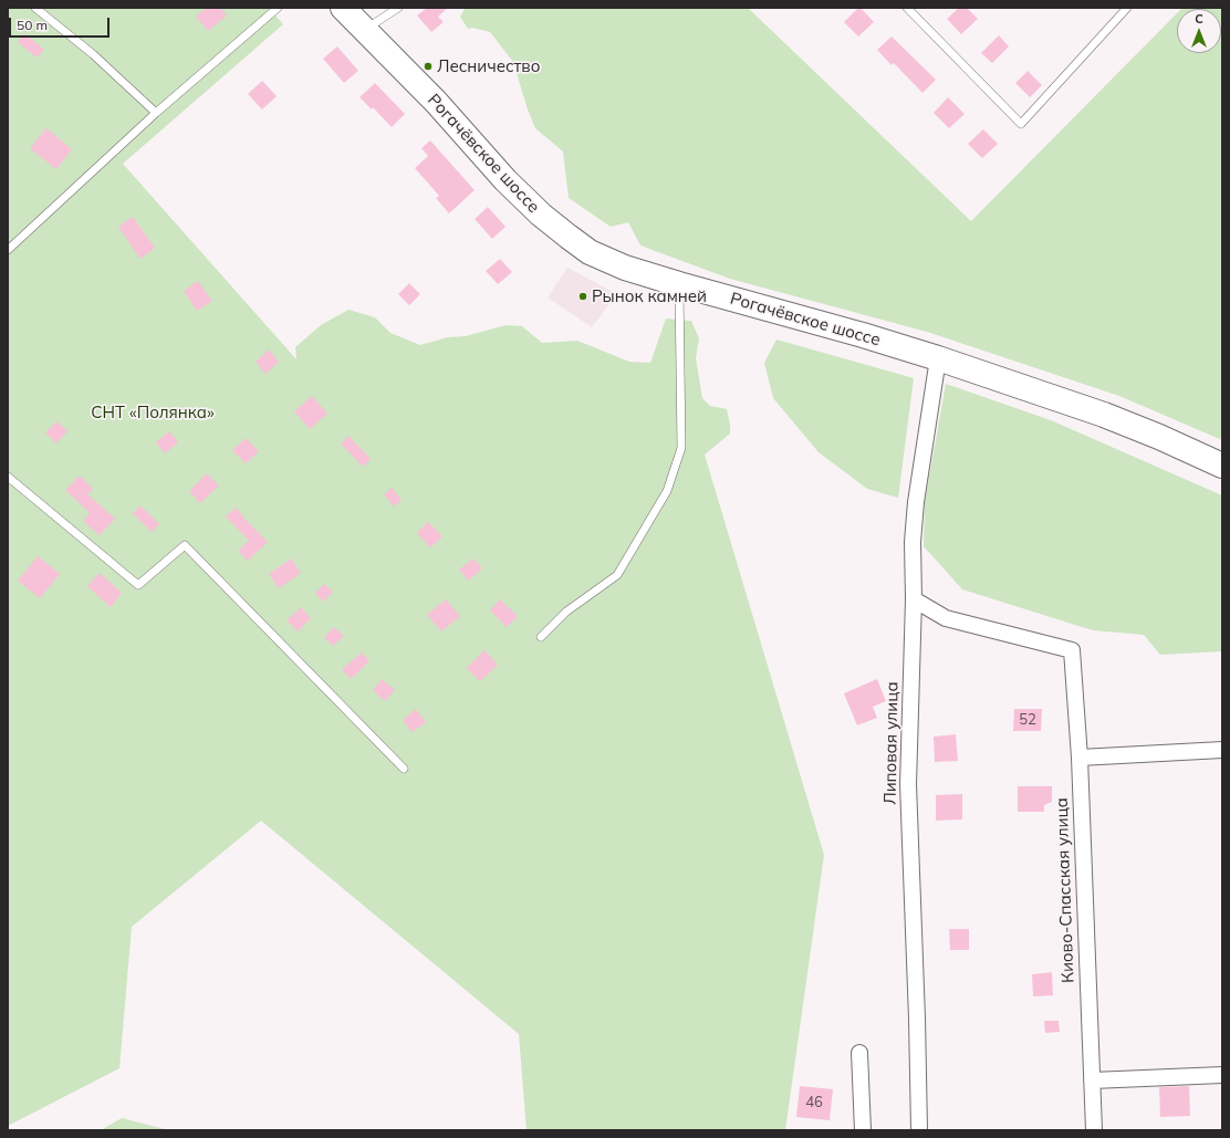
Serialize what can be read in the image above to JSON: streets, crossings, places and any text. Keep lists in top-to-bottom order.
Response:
{
  "streets": {
    "main road": ["Рогачёвское шоссе"],
    "street": ["Липовая улица", "Киово-Спасская улица"]
  },
  "crossings": [
    ["Рогачёвское шоссе", "Липовая улица"],
    ["Липовая улица", "Киово-Спасская улица"]
  ],
  "parks": ["СНТ «Полянка»"],
  "places": ["Лесничество", "Рынок камней"],
  "house_numbers": ["52", "46"],
  "scale_bar": "50 m",
  "north": "top"
}
